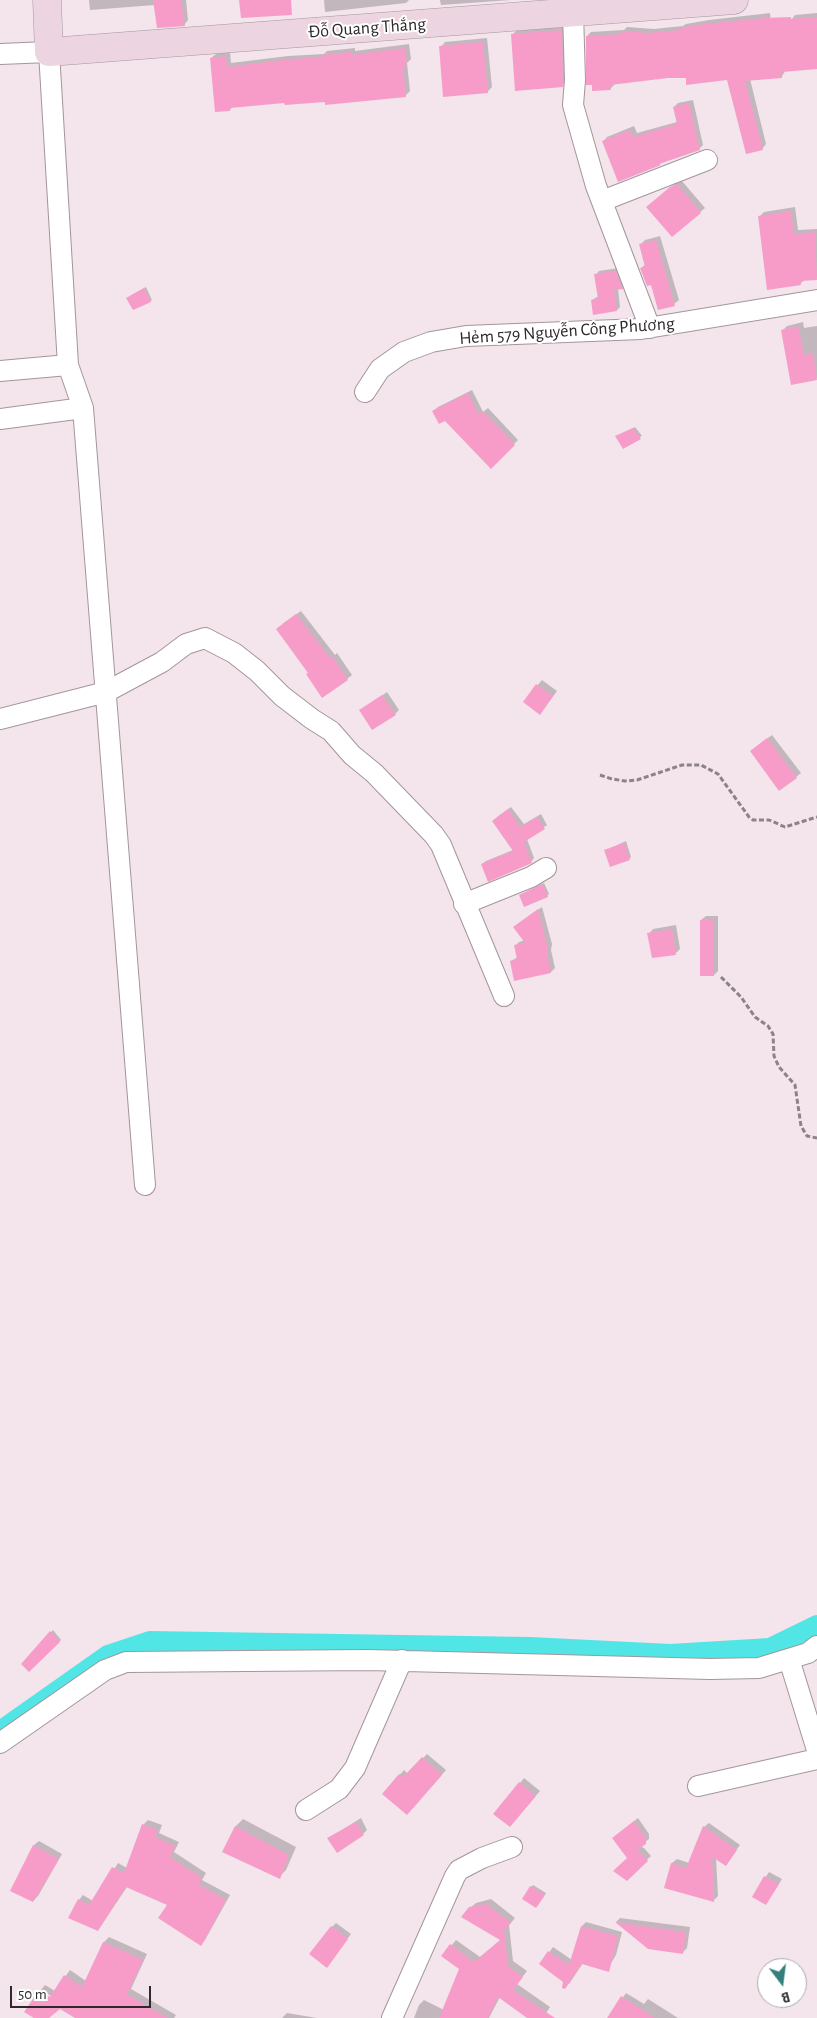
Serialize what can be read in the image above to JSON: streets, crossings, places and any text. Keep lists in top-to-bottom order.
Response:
{
  "streets": {
    "street": ["Đỗ Quang Thắng", "Hẻm 579 Nguyễn Công Phương"]
  },
  "scale_bar": "50 m",
  "north": "bottom"
}
